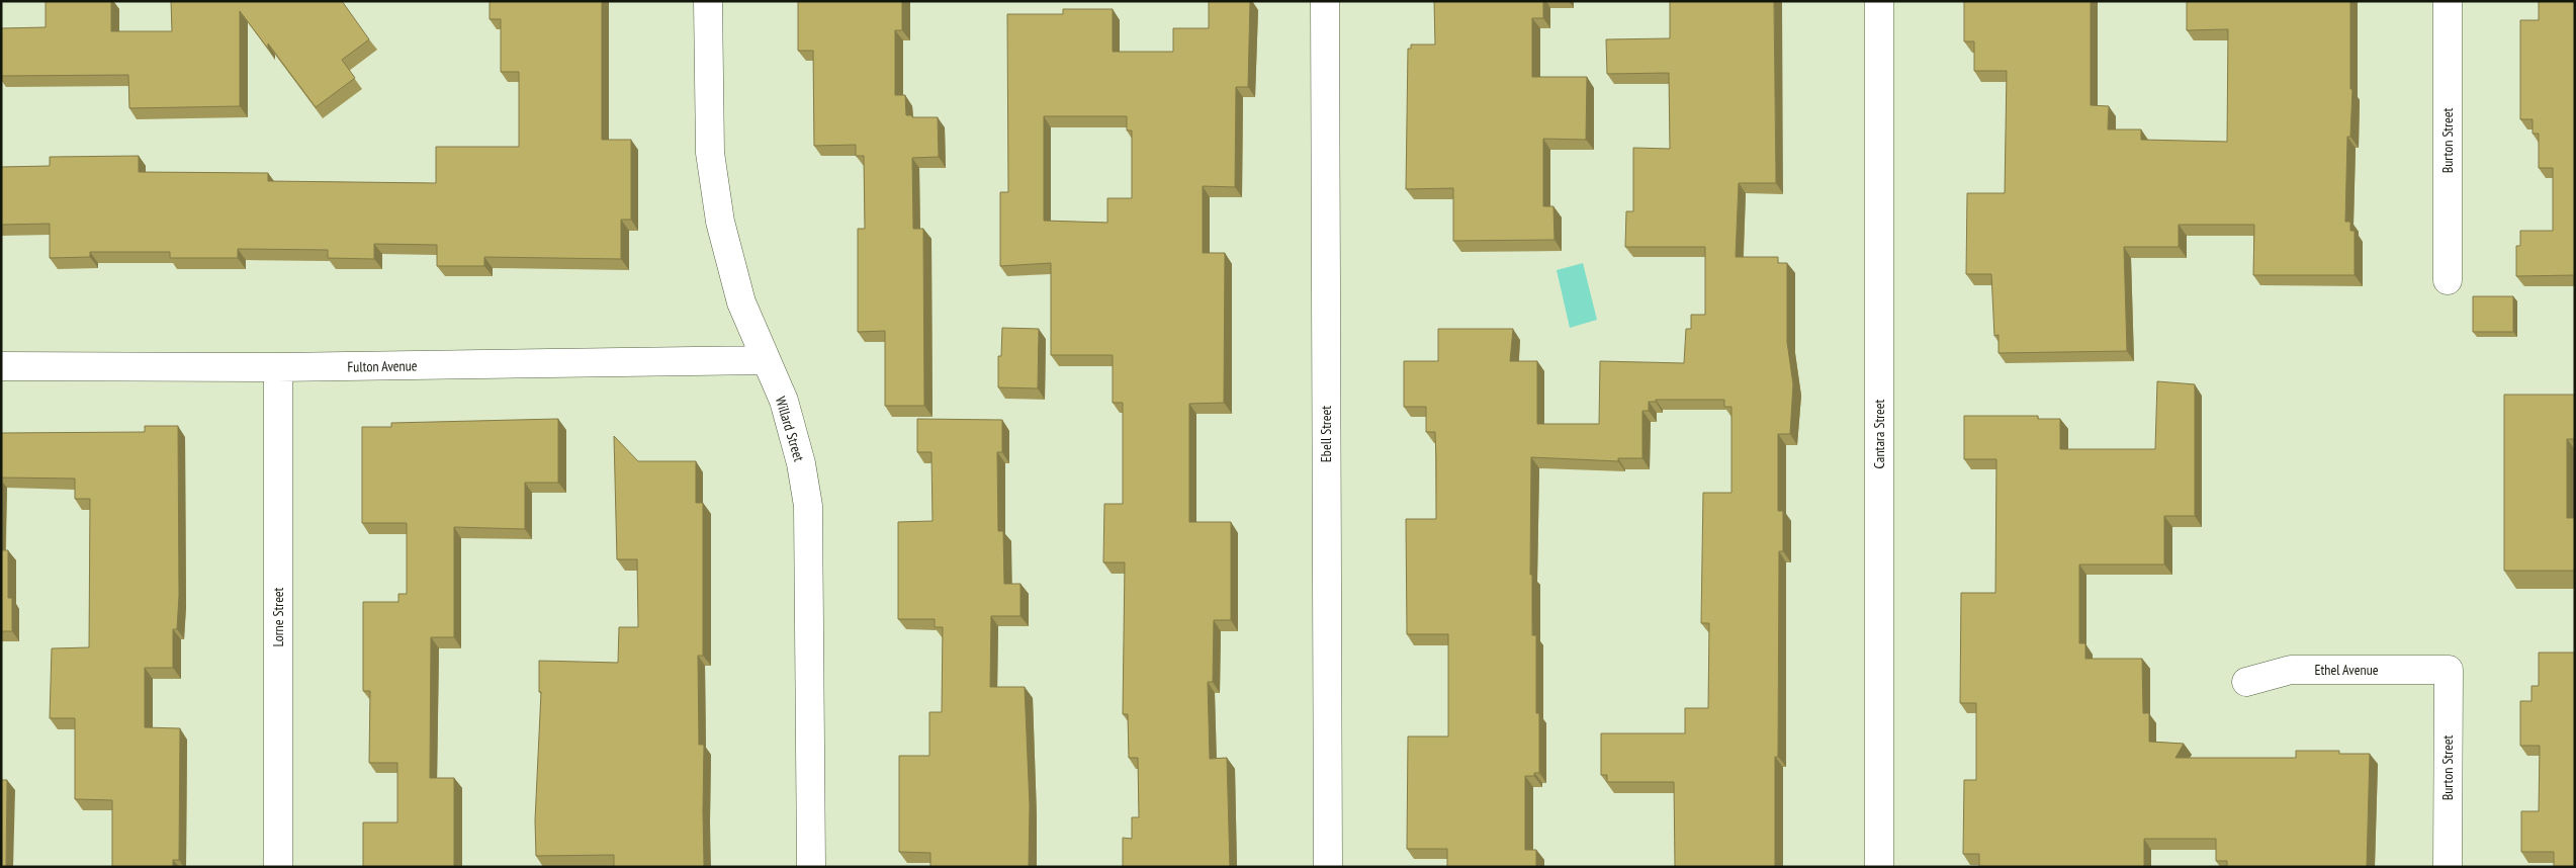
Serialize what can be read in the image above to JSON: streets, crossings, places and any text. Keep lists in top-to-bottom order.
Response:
{
  "streets": {
    "street": [
      "Burton Street",
      "Fulton Avenue",
      "Willard Street",
      "Ebell Street",
      "Cantara Street",
      "Lorne Street",
      "Ethel Avenue"
    ]
  },
  "crossings": [
    ["Burton Street", "Ethel Avenue"],
    ["Fulton Avenue", "Willard Street"],
    ["Fulton Avenue", "Lorne Street"]
  ]
}
